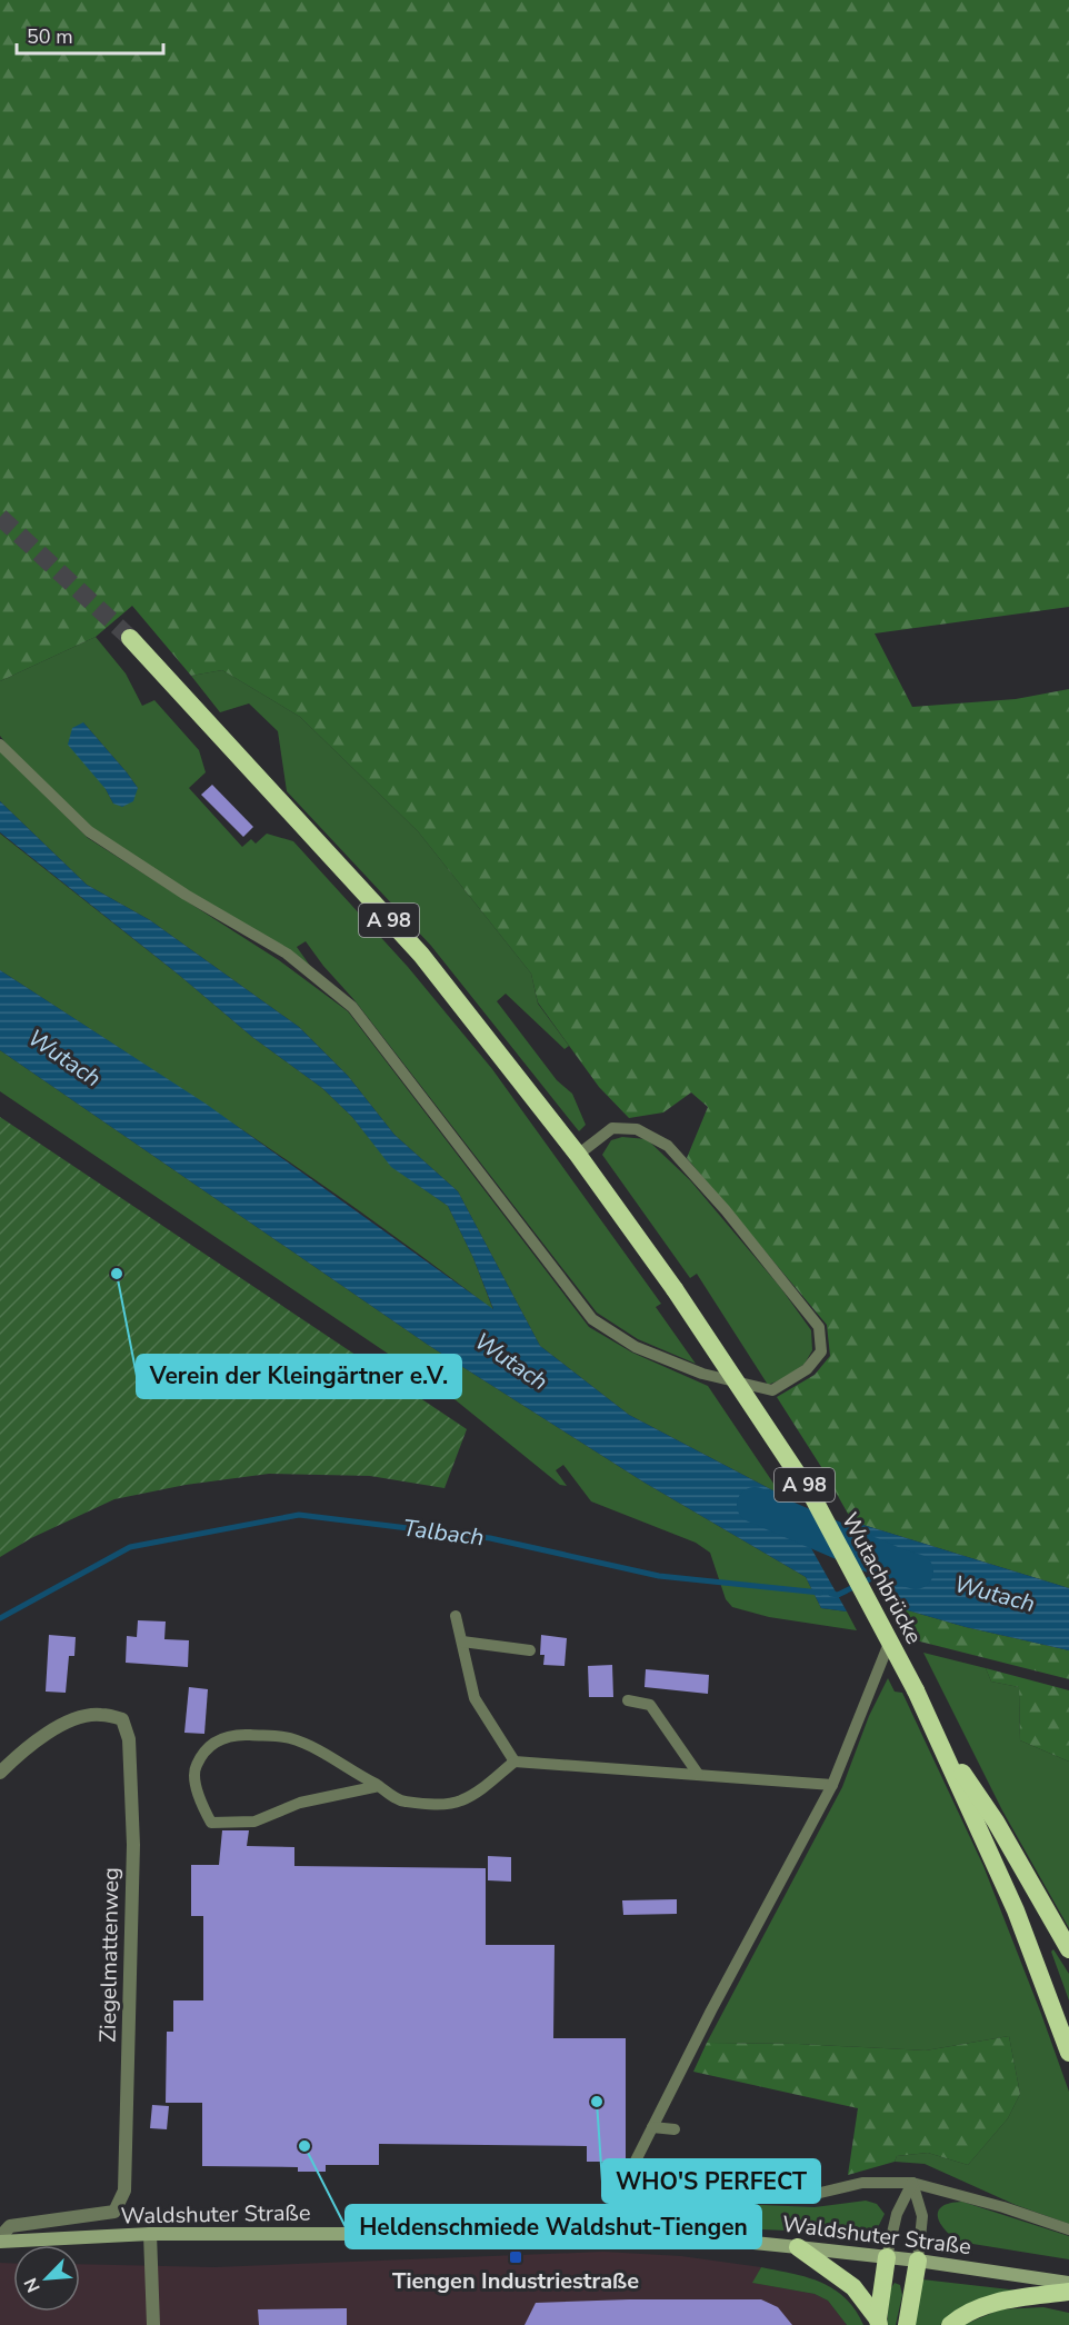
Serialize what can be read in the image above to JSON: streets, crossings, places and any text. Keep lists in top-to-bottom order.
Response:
{
  "streets": {
    "highway": ["A 98", "Wutachbrücke"],
    "main road": ["Waldshuter Straße"],
    "street": ["Ziegelmattenweg"]
  },
  "crossings": [
    ["A 98", "Wutachbrücke"],
    ["Ziegelmattenweg", "Waldshuter Straße"]
  ],
  "water": ["Wutach", "Talbach"],
  "places": {
    "other": ["Verein der Kleingärtner e.V.", "WHO'S PERFECT", "Heldenschmiede Waldshut-Tiengen"],
    "transit": ["Tiengen Industriestraße"]
  },
  "scale_bar": "50 m",
  "north": "bottom left"
}
